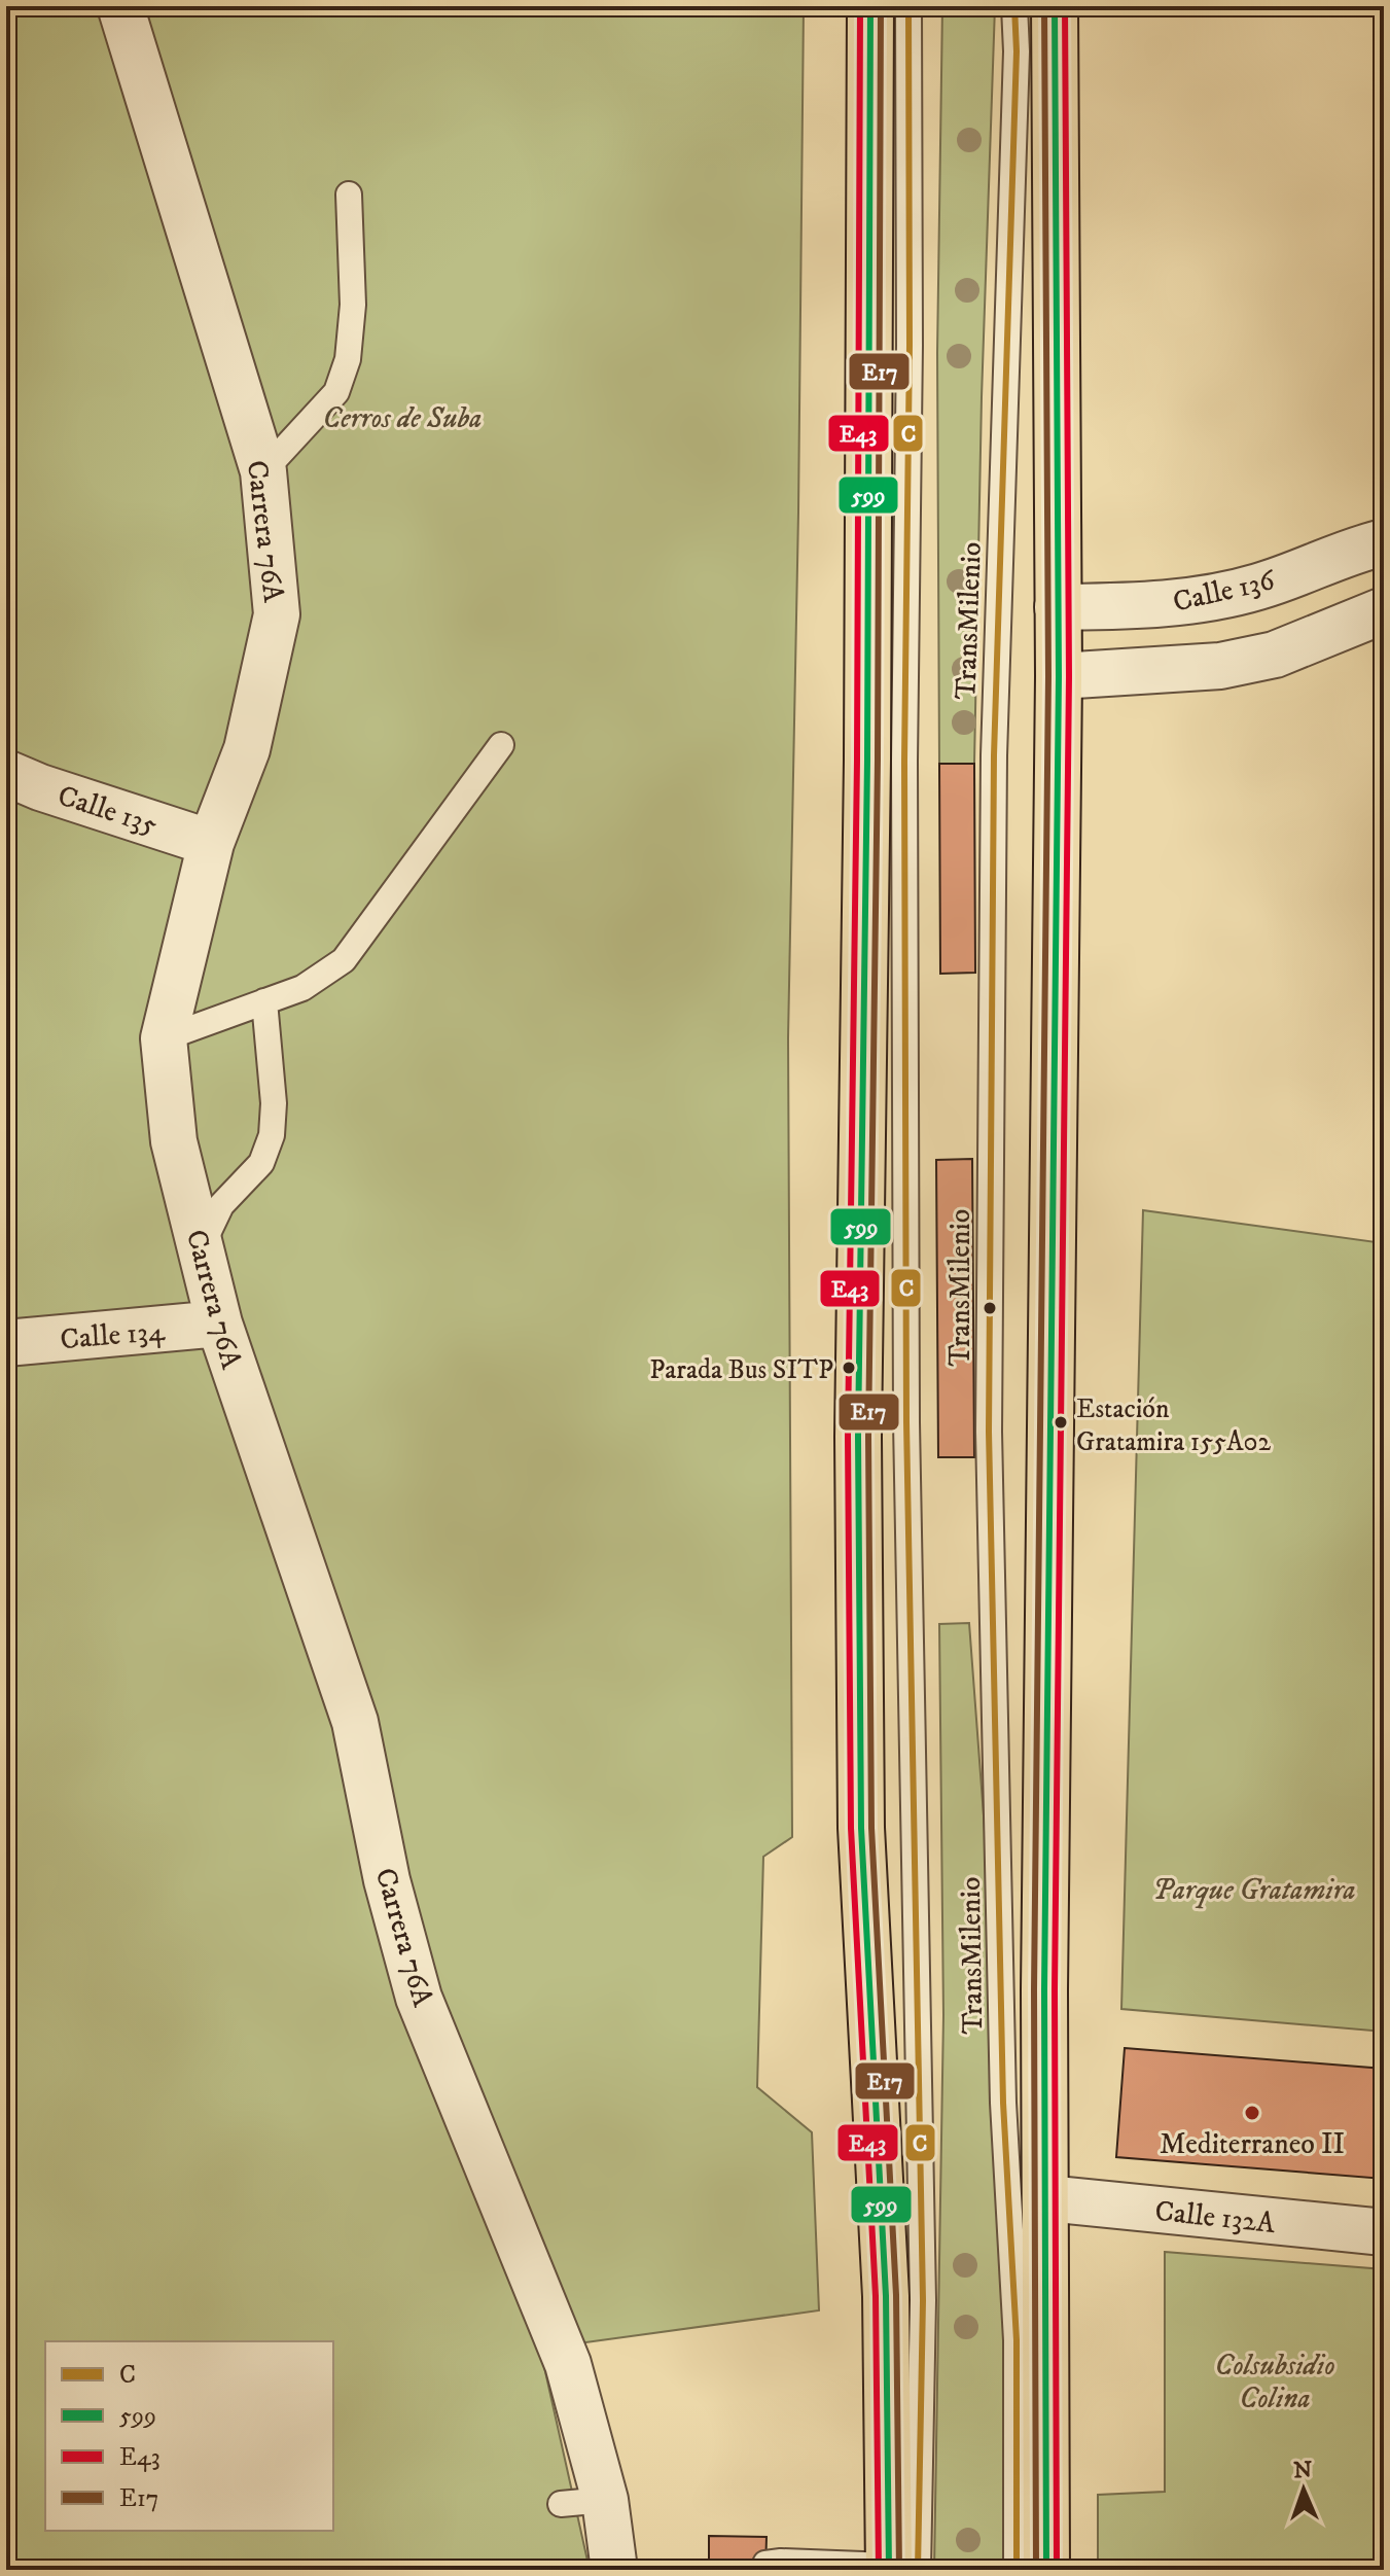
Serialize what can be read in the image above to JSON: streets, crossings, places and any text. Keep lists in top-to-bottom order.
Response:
{
  "streets": {
    "street": [
      "Carrera 76A",
      "Calle 136",
      "Calle 135",
      "Calle 134",
      "Calle 132A"
    ],
    "lane": ["TransMilenio"]
  },
  "crossings": [
    ["Carrera 76A", "Calle 135"],
    ["Carrera 76A", "Calle 134"]
  ],
  "parks": ["Cerros de Suba", "Parque Gratamira", "Colsubsidio Colina"],
  "places": ["Parada Bus SITP", "Estación Gratamira 155A02", "Mediterraneo II"],
  "lines": [
    "transit line C",
    "transit line 599",
    "transit line E43",
    "transit line E17"
  ],
  "legend": [
    "C",
    "599",
    "E43",
    "E17"
  ],
  "north": "top"
}
